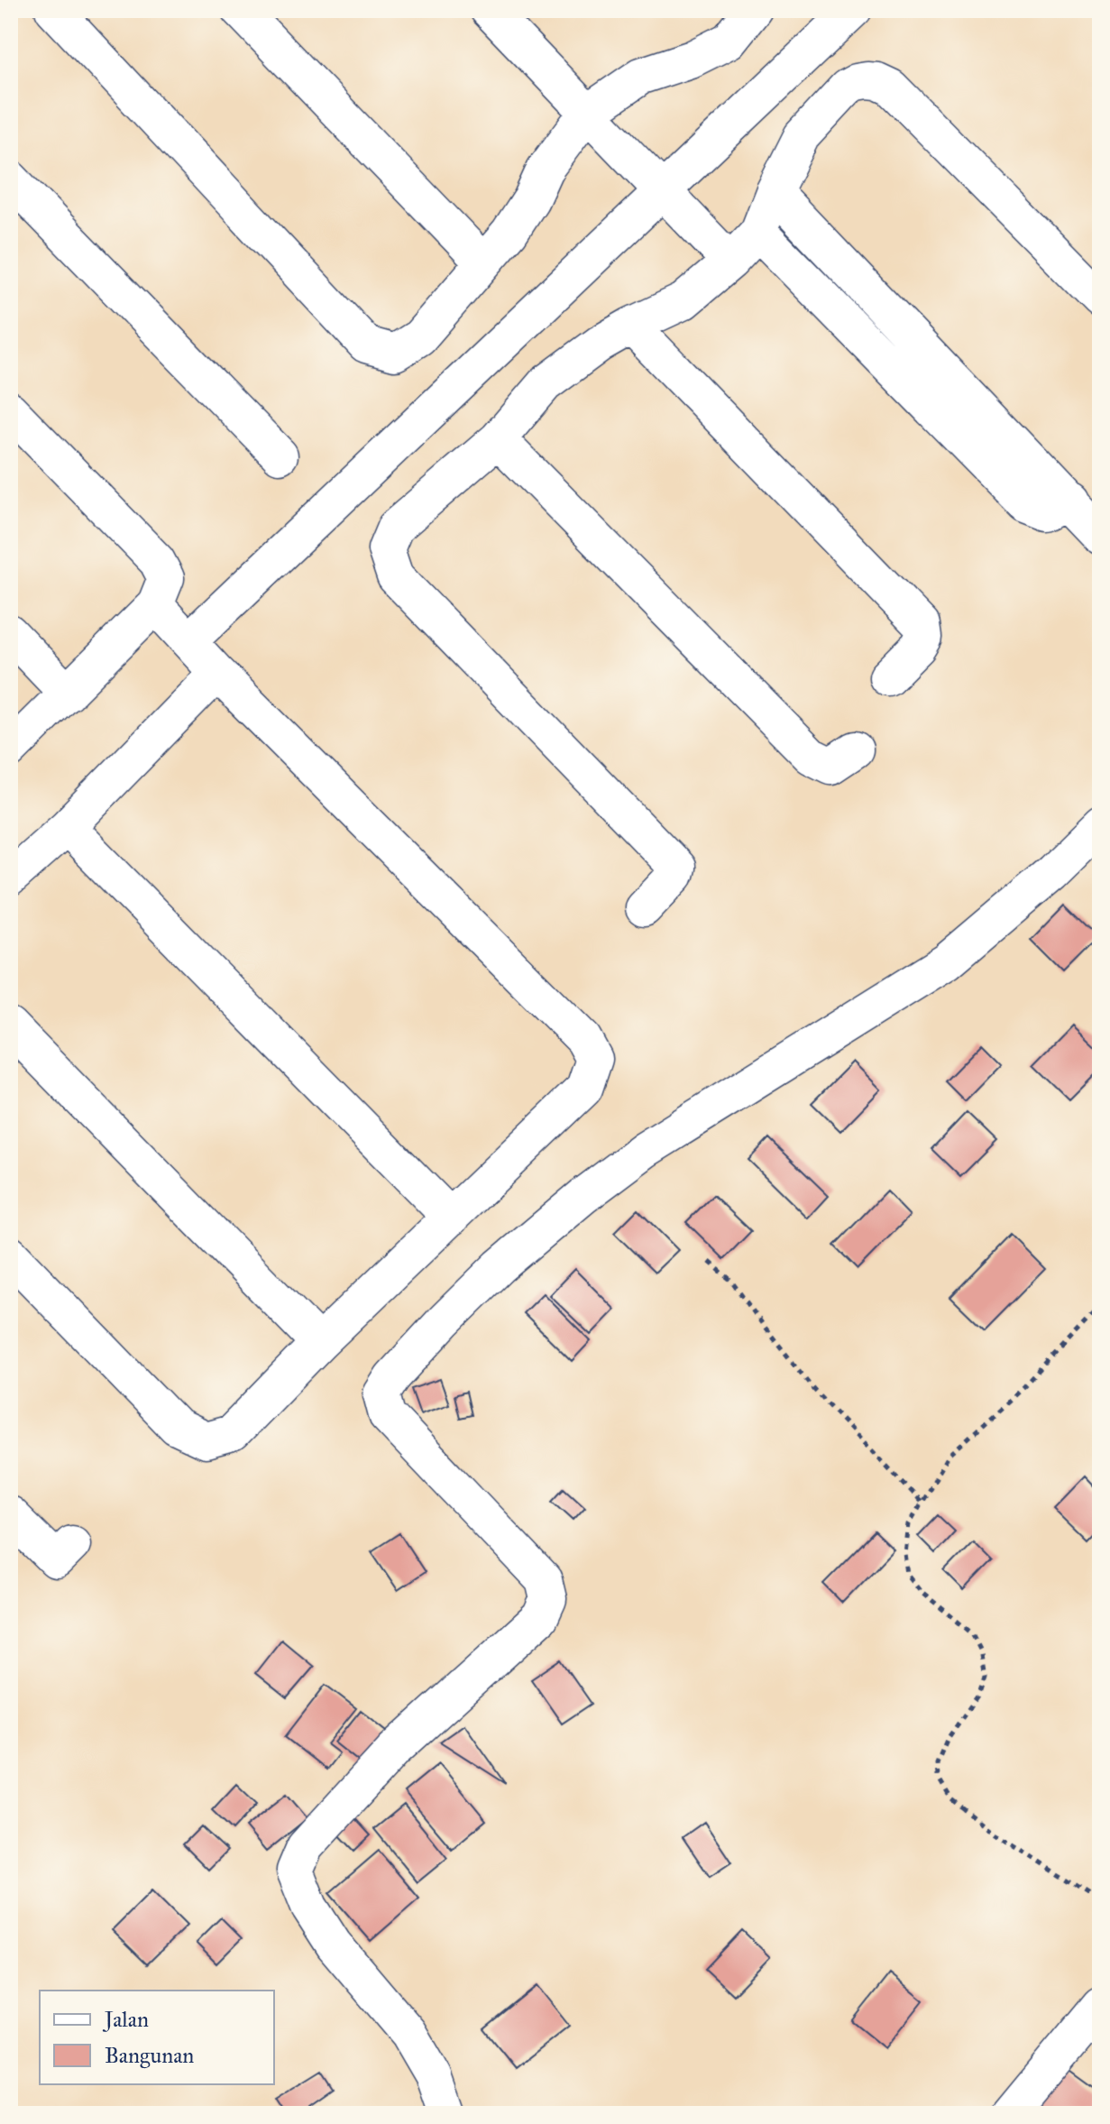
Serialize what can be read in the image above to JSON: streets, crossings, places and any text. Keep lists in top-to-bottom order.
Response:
{
  "legend": ["Jalan", "Bangunan"]
}
